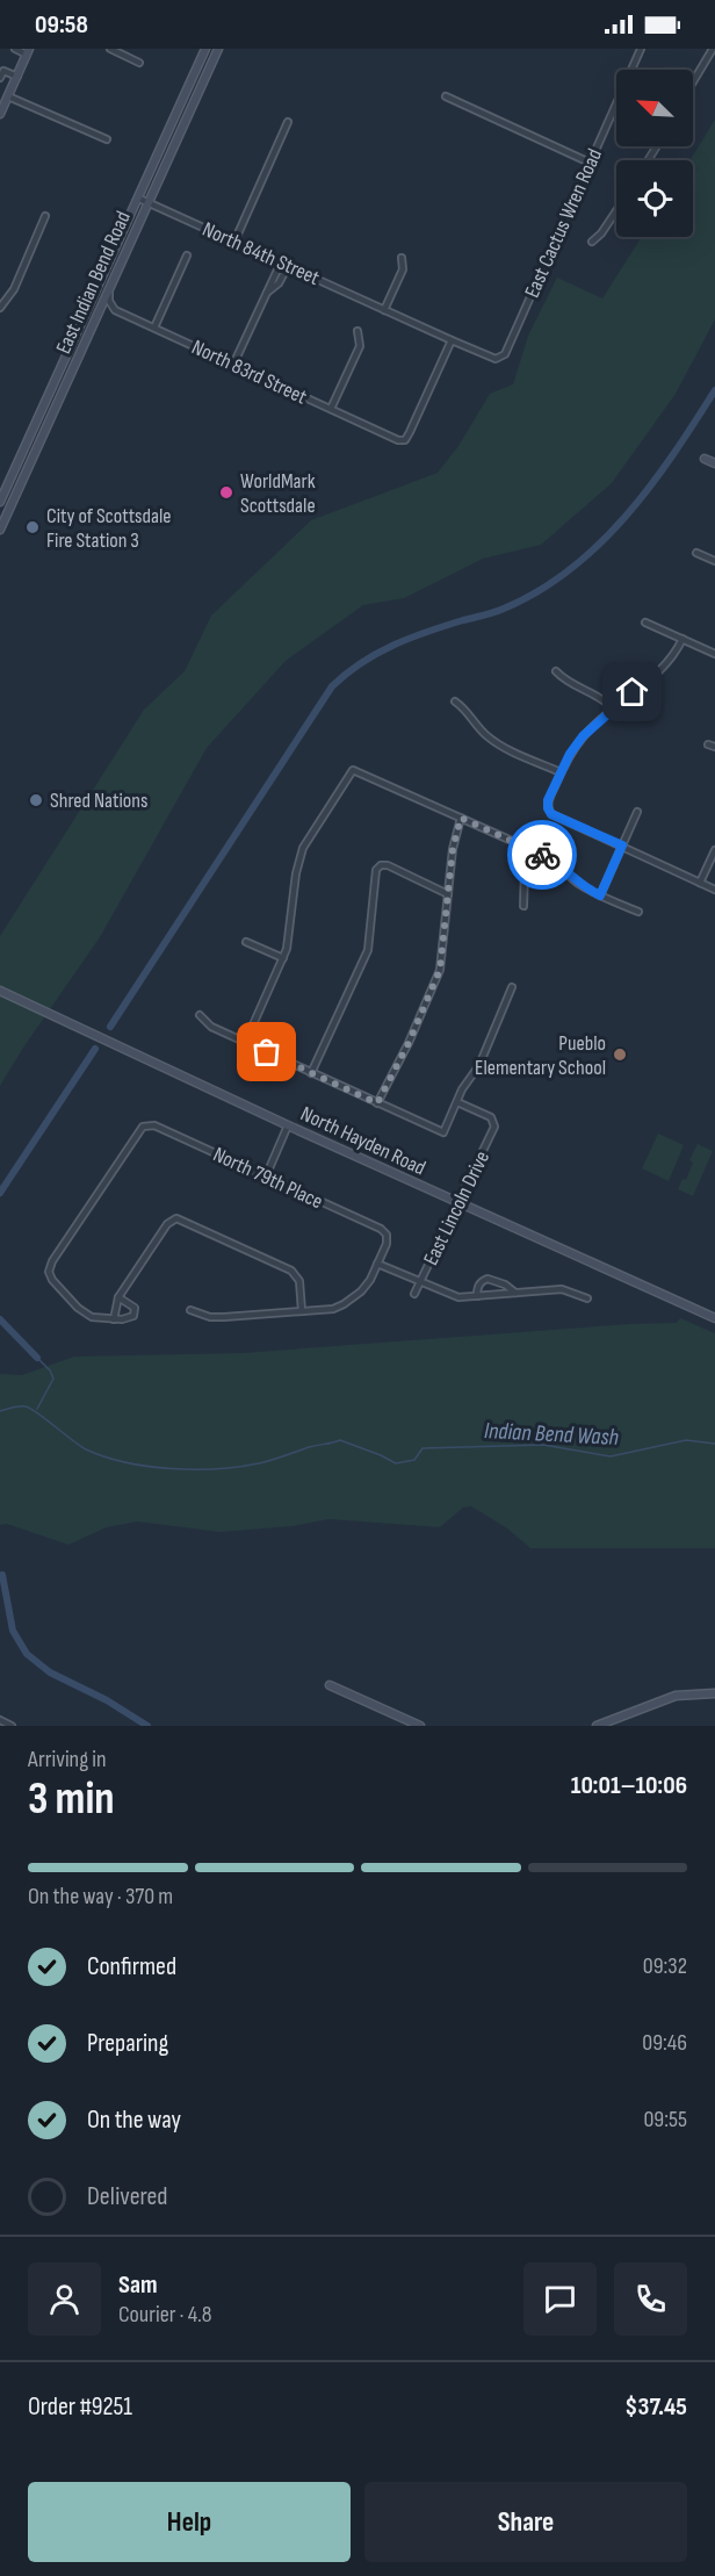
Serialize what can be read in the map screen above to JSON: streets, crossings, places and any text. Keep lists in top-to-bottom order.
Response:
{
  "streets": {
    "main road": ["East Indian Bend Road", "North Hayden Road"],
    "street": [
      "East Cactus Wren Road",
      "North 84th Street",
      "North 83rd Street",
      "North 79th Place",
      "East Lincoln Drive"
    ]
  },
  "crossings": [
    ["East Cactus Wren Road", "North 84th Street"],
    ["North 84th Street", "East Indian Bend Road"],
    ["North 84th Street", "North 83rd Street"],
    ["East Indian Bend Road", "North 83rd Street"],
    ["North Hayden Road", "East Lincoln Drive"]
  ],
  "water": ["Indian Bend Wash"],
  "places": [
    "WorldMark Scottsdale",
    "City of Scottsdale Fire Station 3",
    "Shred Nations",
    "Pueblo Elementary School"
  ],
  "north": "top left",
  "page": {
    "status": "09:58",
    "heading": ["3 min", "Arriving in", "10:01–10:06"],
    "panel": [
      "Sam",
      "Courier · 4.8",
      "Order #9251",
      "$37.45"
    ],
    "bar": "On the way · 370 m",
    "list": [
      ["Confirmed", "09:32"],
      ["Preparing", "09:46"],
      ["On the way", "09:55"],
      "Delivered"
    ],
    "buttons": ["Help", "Share"]
  }
}
